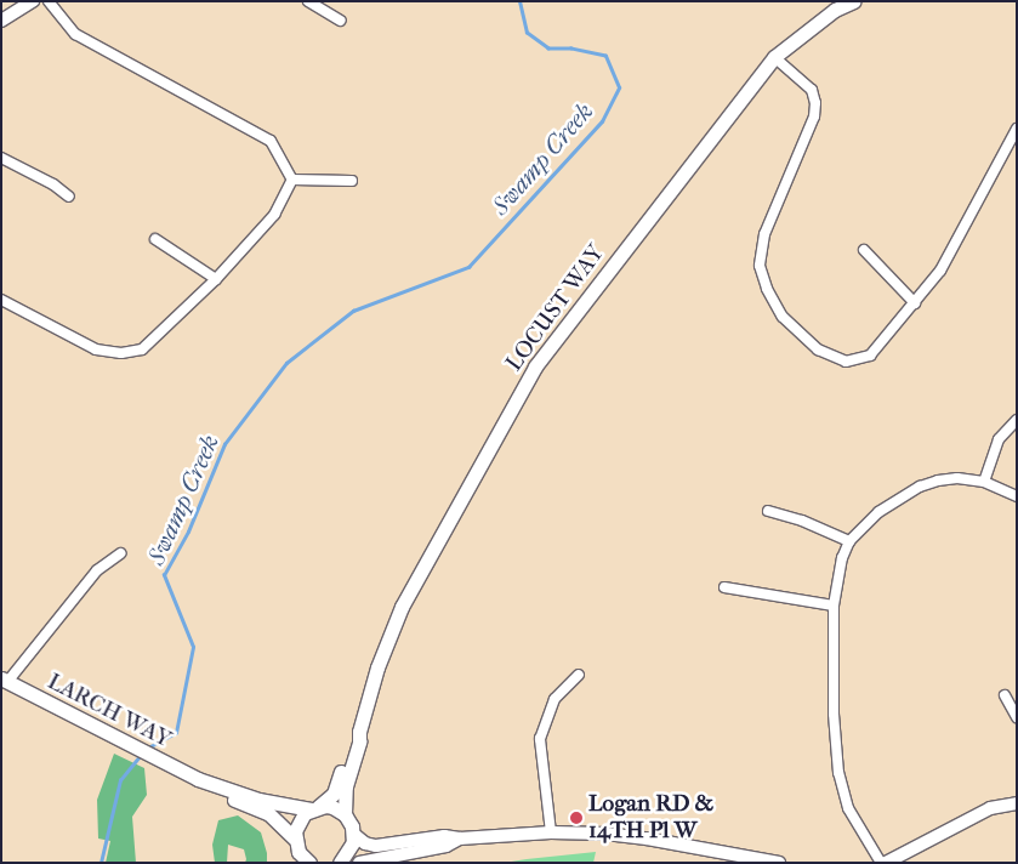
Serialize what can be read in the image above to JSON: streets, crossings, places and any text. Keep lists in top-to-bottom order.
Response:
{
  "streets": {
    "main road": ["LOCUST WAY", "LARCH WAY"]
  },
  "crossings": [
    ["LOCUST WAY", "LARCH WAY"]
  ],
  "water": ["Swamp Creek"],
  "places": ["Logan RD & 14TH Pl W"]
}
